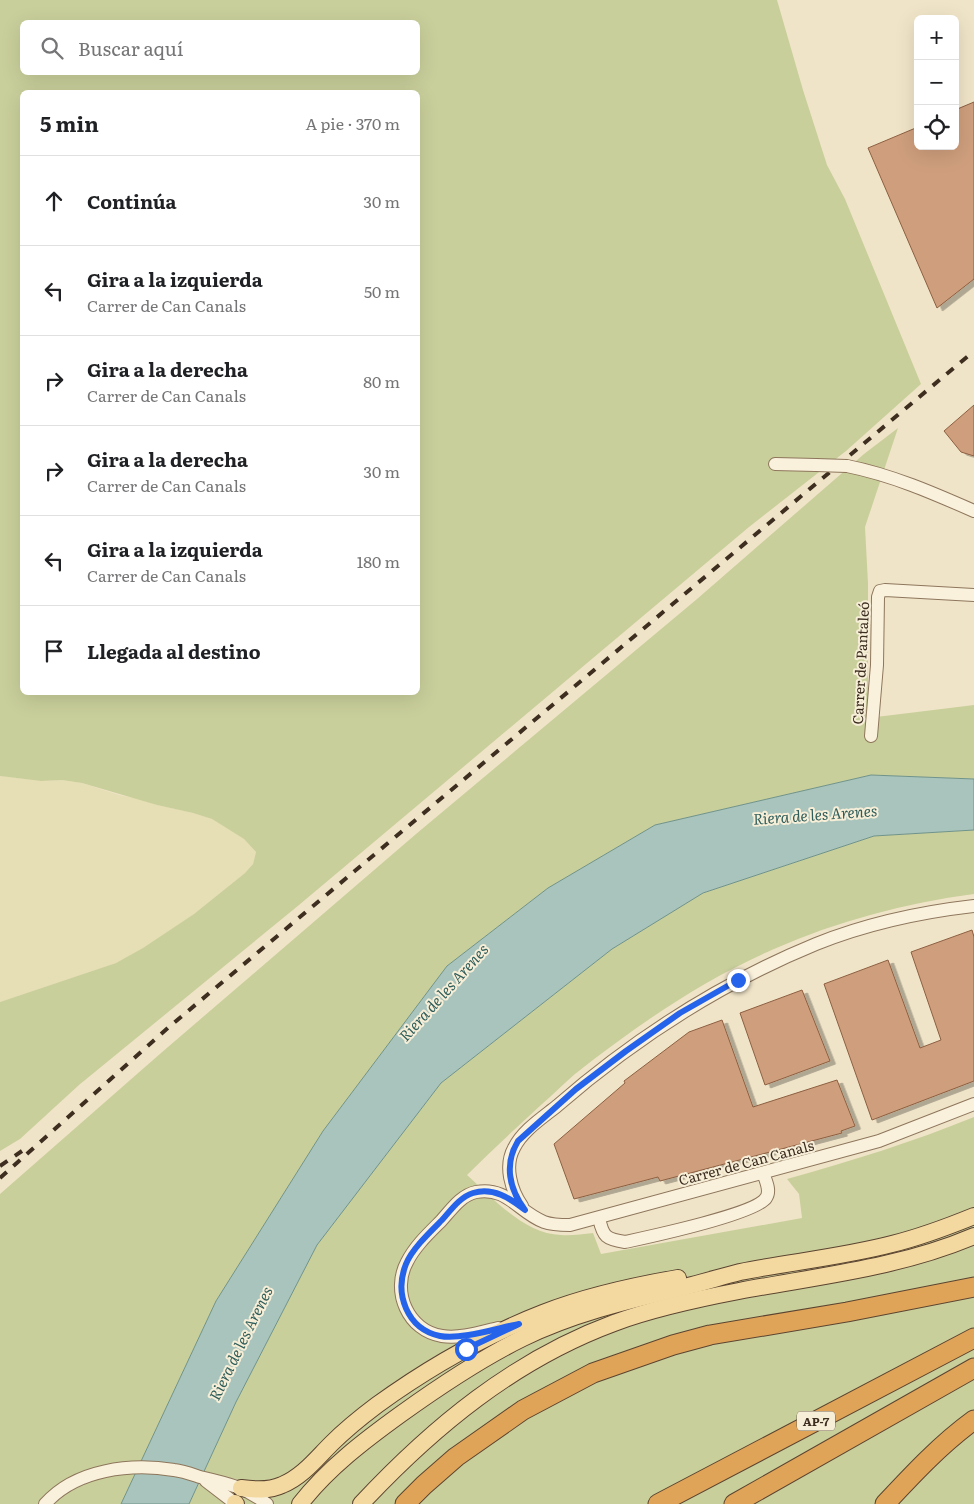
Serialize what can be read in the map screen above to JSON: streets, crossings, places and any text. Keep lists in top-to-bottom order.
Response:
{
  "streets": {
    "highway": ["AP-7"],
    "street": ["Carrer de Pantaleó", "Carrer de Can Canals"]
  },
  "water": ["Riera de les Arenes"],
  "page": {
    "map_buttons": ["+", "−"],
    "search": "Buscar aquí",
    "heading": ["5 min", "A pie · 370 m"],
    "list": [
      ["Continúa", "30 m"],
      ["Gira a la izquierda", "Carrer de Can Canals", "50 m"],
      ["Gira a la derecha", "Carrer de Can Canals", "80 m"],
      ["Gira a la derecha", "Carrer de Can Canals", "30 m"],
      ["Gira a la izquierda", "Carrer de Can Canals", "180 m"],
      "Llegada al destino"
    ]
  }
}
